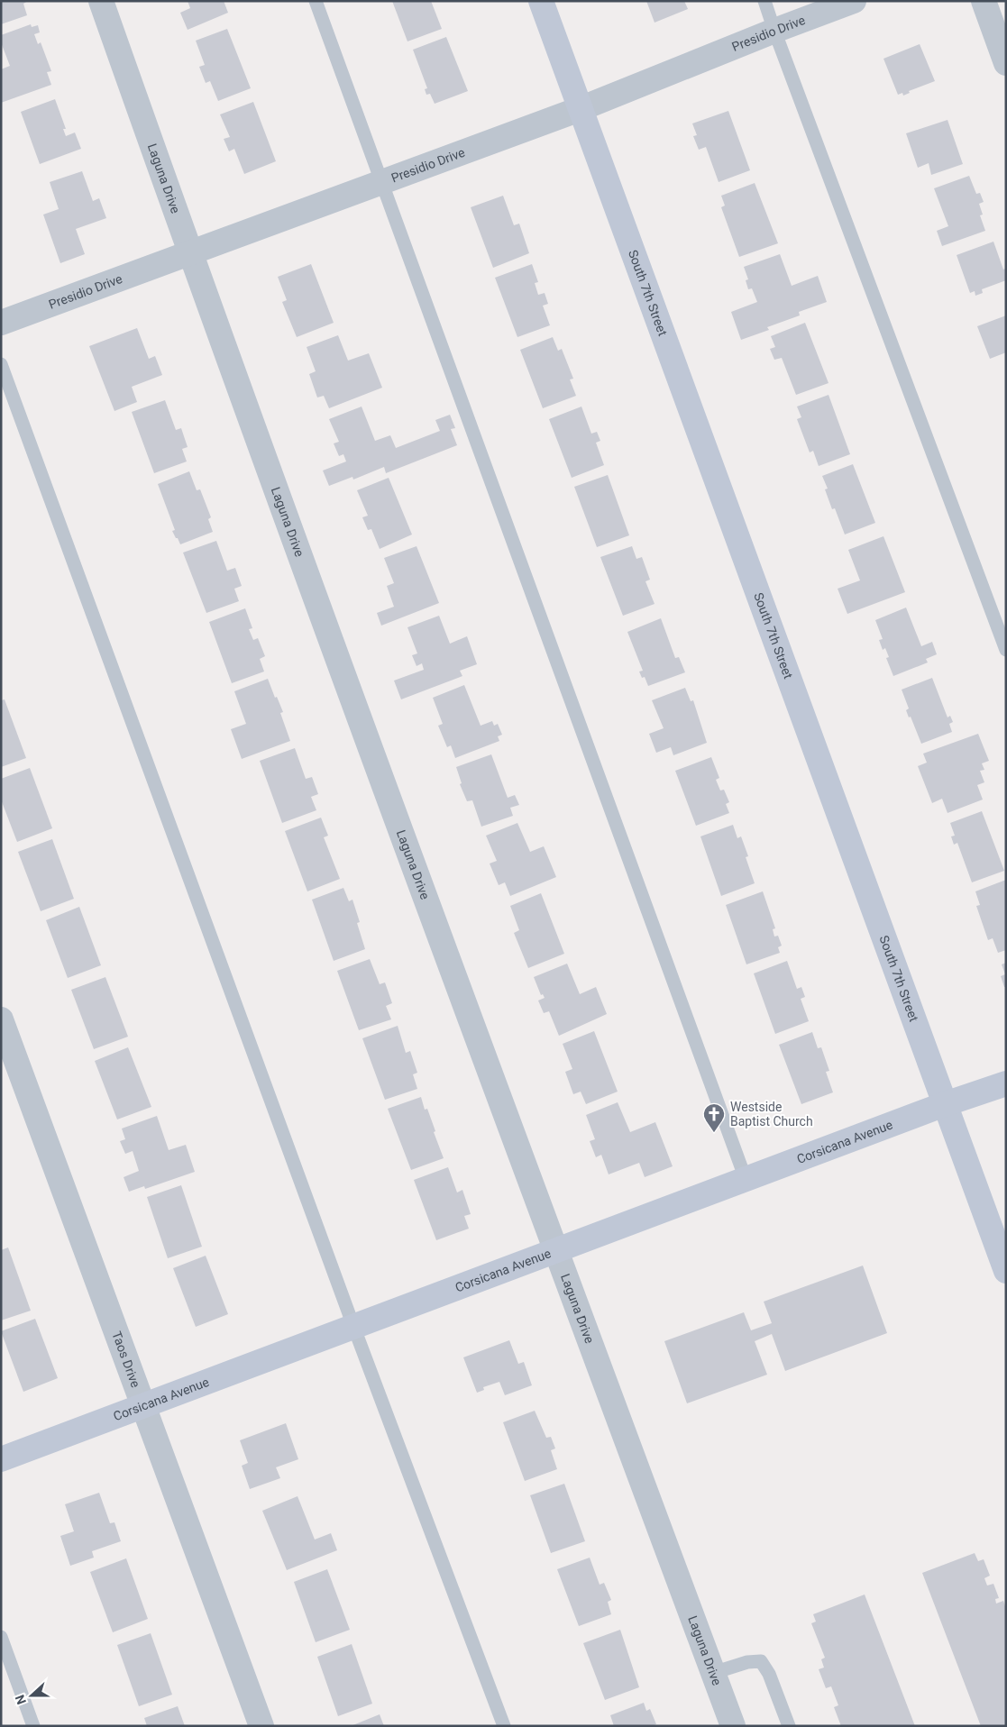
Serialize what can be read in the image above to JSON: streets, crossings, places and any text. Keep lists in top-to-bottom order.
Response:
{
  "streets": {
    "main road": ["South 7th Street", "Corsicana Avenue"],
    "street": ["Presidio Drive", "Laguna Drive", "Taos Drive"]
  },
  "crossings": [
    ["Presidio Drive", "Laguna Drive"],
    ["Presidio Drive", "South 7th Street"],
    ["Laguna Drive", "Corsicana Avenue"],
    ["South 7th Street", "Corsicana Avenue"],
    ["Corsicana Avenue", "Taos Drive"]
  ],
  "places": {
    "church": ["Westside Baptist Church"]
  },
  "north": "left"
}
